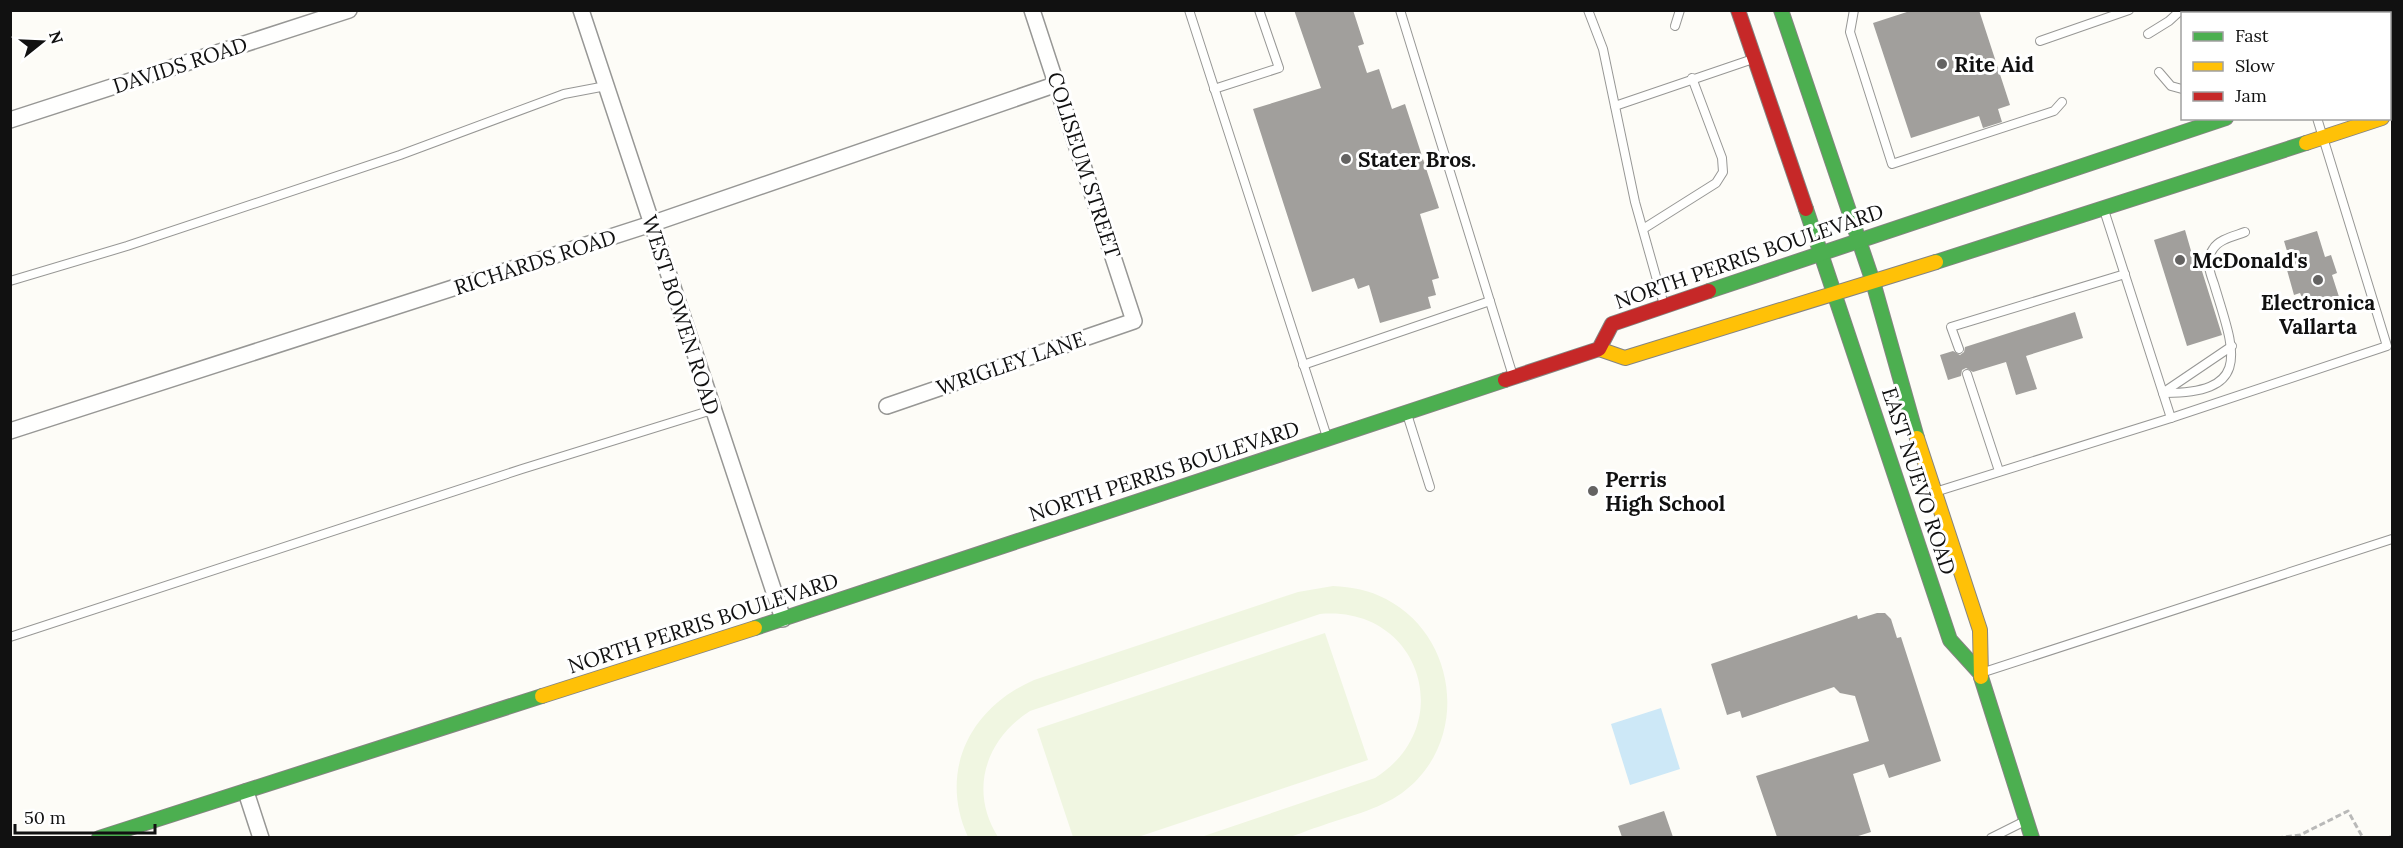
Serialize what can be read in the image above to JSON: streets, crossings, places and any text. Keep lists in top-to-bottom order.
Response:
{
  "streets": {
    "main road": ["NORTH PERRIS BOULEVARD", "EAST NUEVO ROAD"],
    "street": [
      "DAVIDS ROAD",
      "COLISEUM STREET",
      "RICHARDS ROAD",
      "WEST BOWEN ROAD",
      "WRIGLEY LANE"
    ]
  },
  "crossings": [
    ["COLISEUM STREET", "RICHARDS ROAD"],
    ["COLISEUM STREET", "WRIGLEY LANE"],
    ["NORTH PERRIS BOULEVARD", "WEST BOWEN ROAD"],
    ["NORTH PERRIS BOULEVARD", "EAST NUEVO ROAD"],
    ["RICHARDS ROAD", "WEST BOWEN ROAD"]
  ],
  "places": [
    "Rite Aid",
    "Stater Bros.",
    "McDonald's",
    "Electronica Vallarta",
    "Perris High School"
  ],
  "legend": ["Fast", "Slow", "Jam"],
  "scale_bar": "50 m",
  "north": "right"
}
